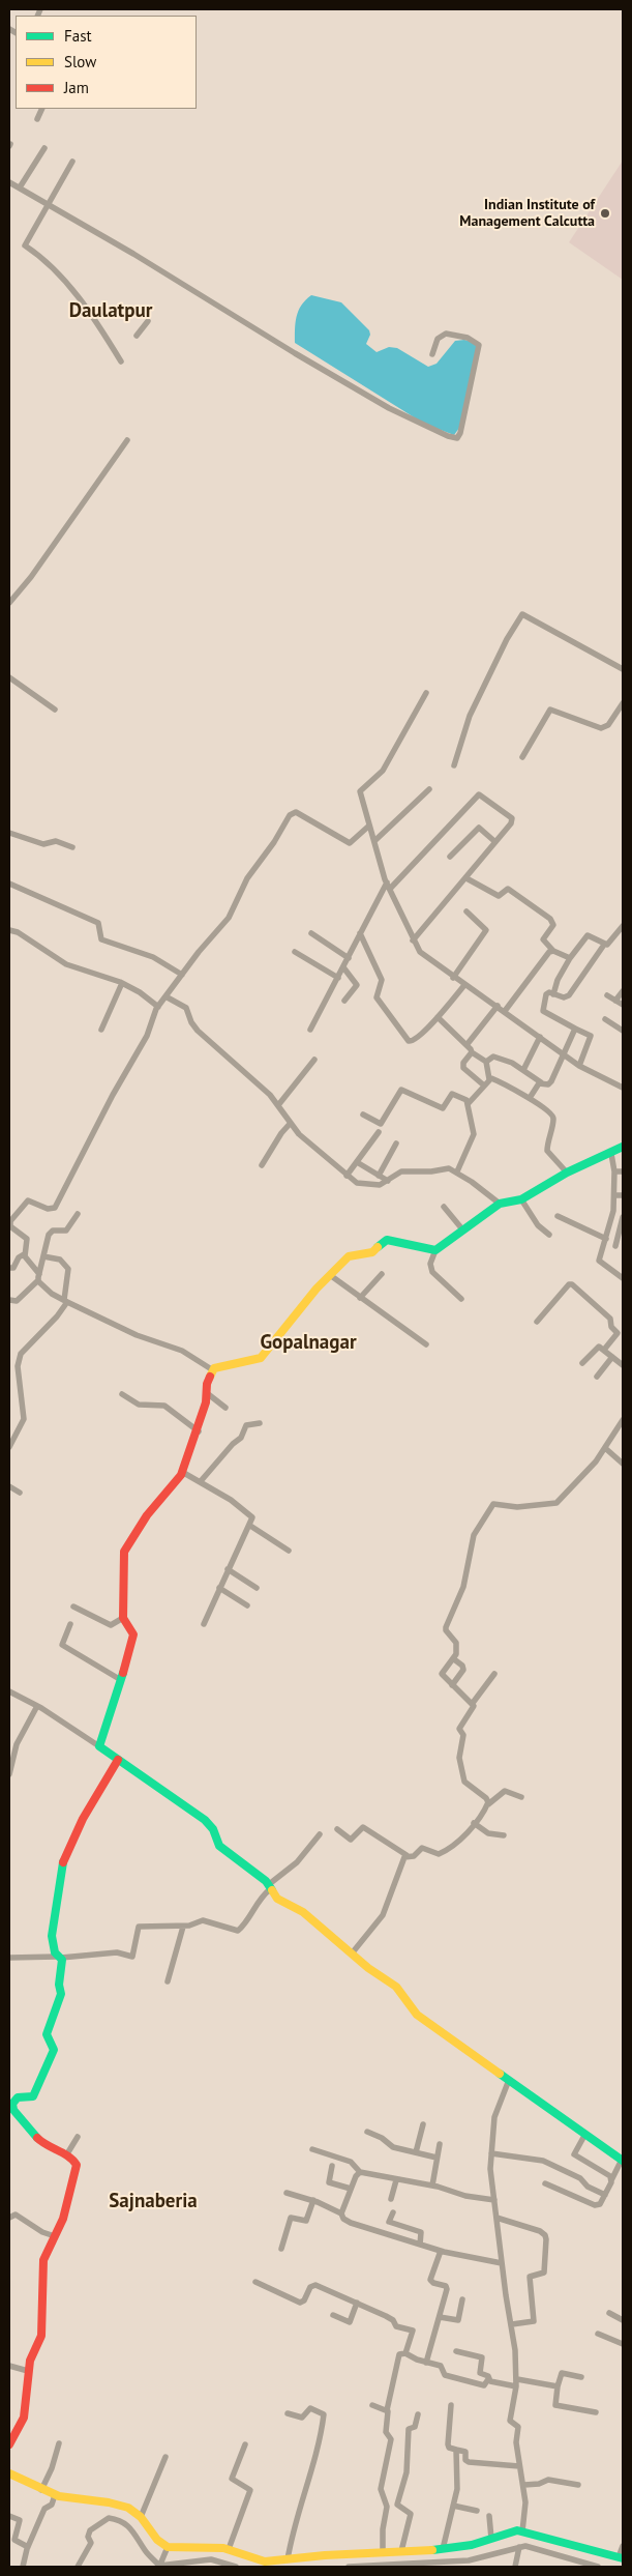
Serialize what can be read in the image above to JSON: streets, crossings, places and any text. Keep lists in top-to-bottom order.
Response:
{
  "districts": ["Daulatpur", "Gopalnagar", "Sajnaberia"],
  "places": ["Indian Institute of Management Calcutta"],
  "legend": ["Fast", "Slow", "Jam"]
}
